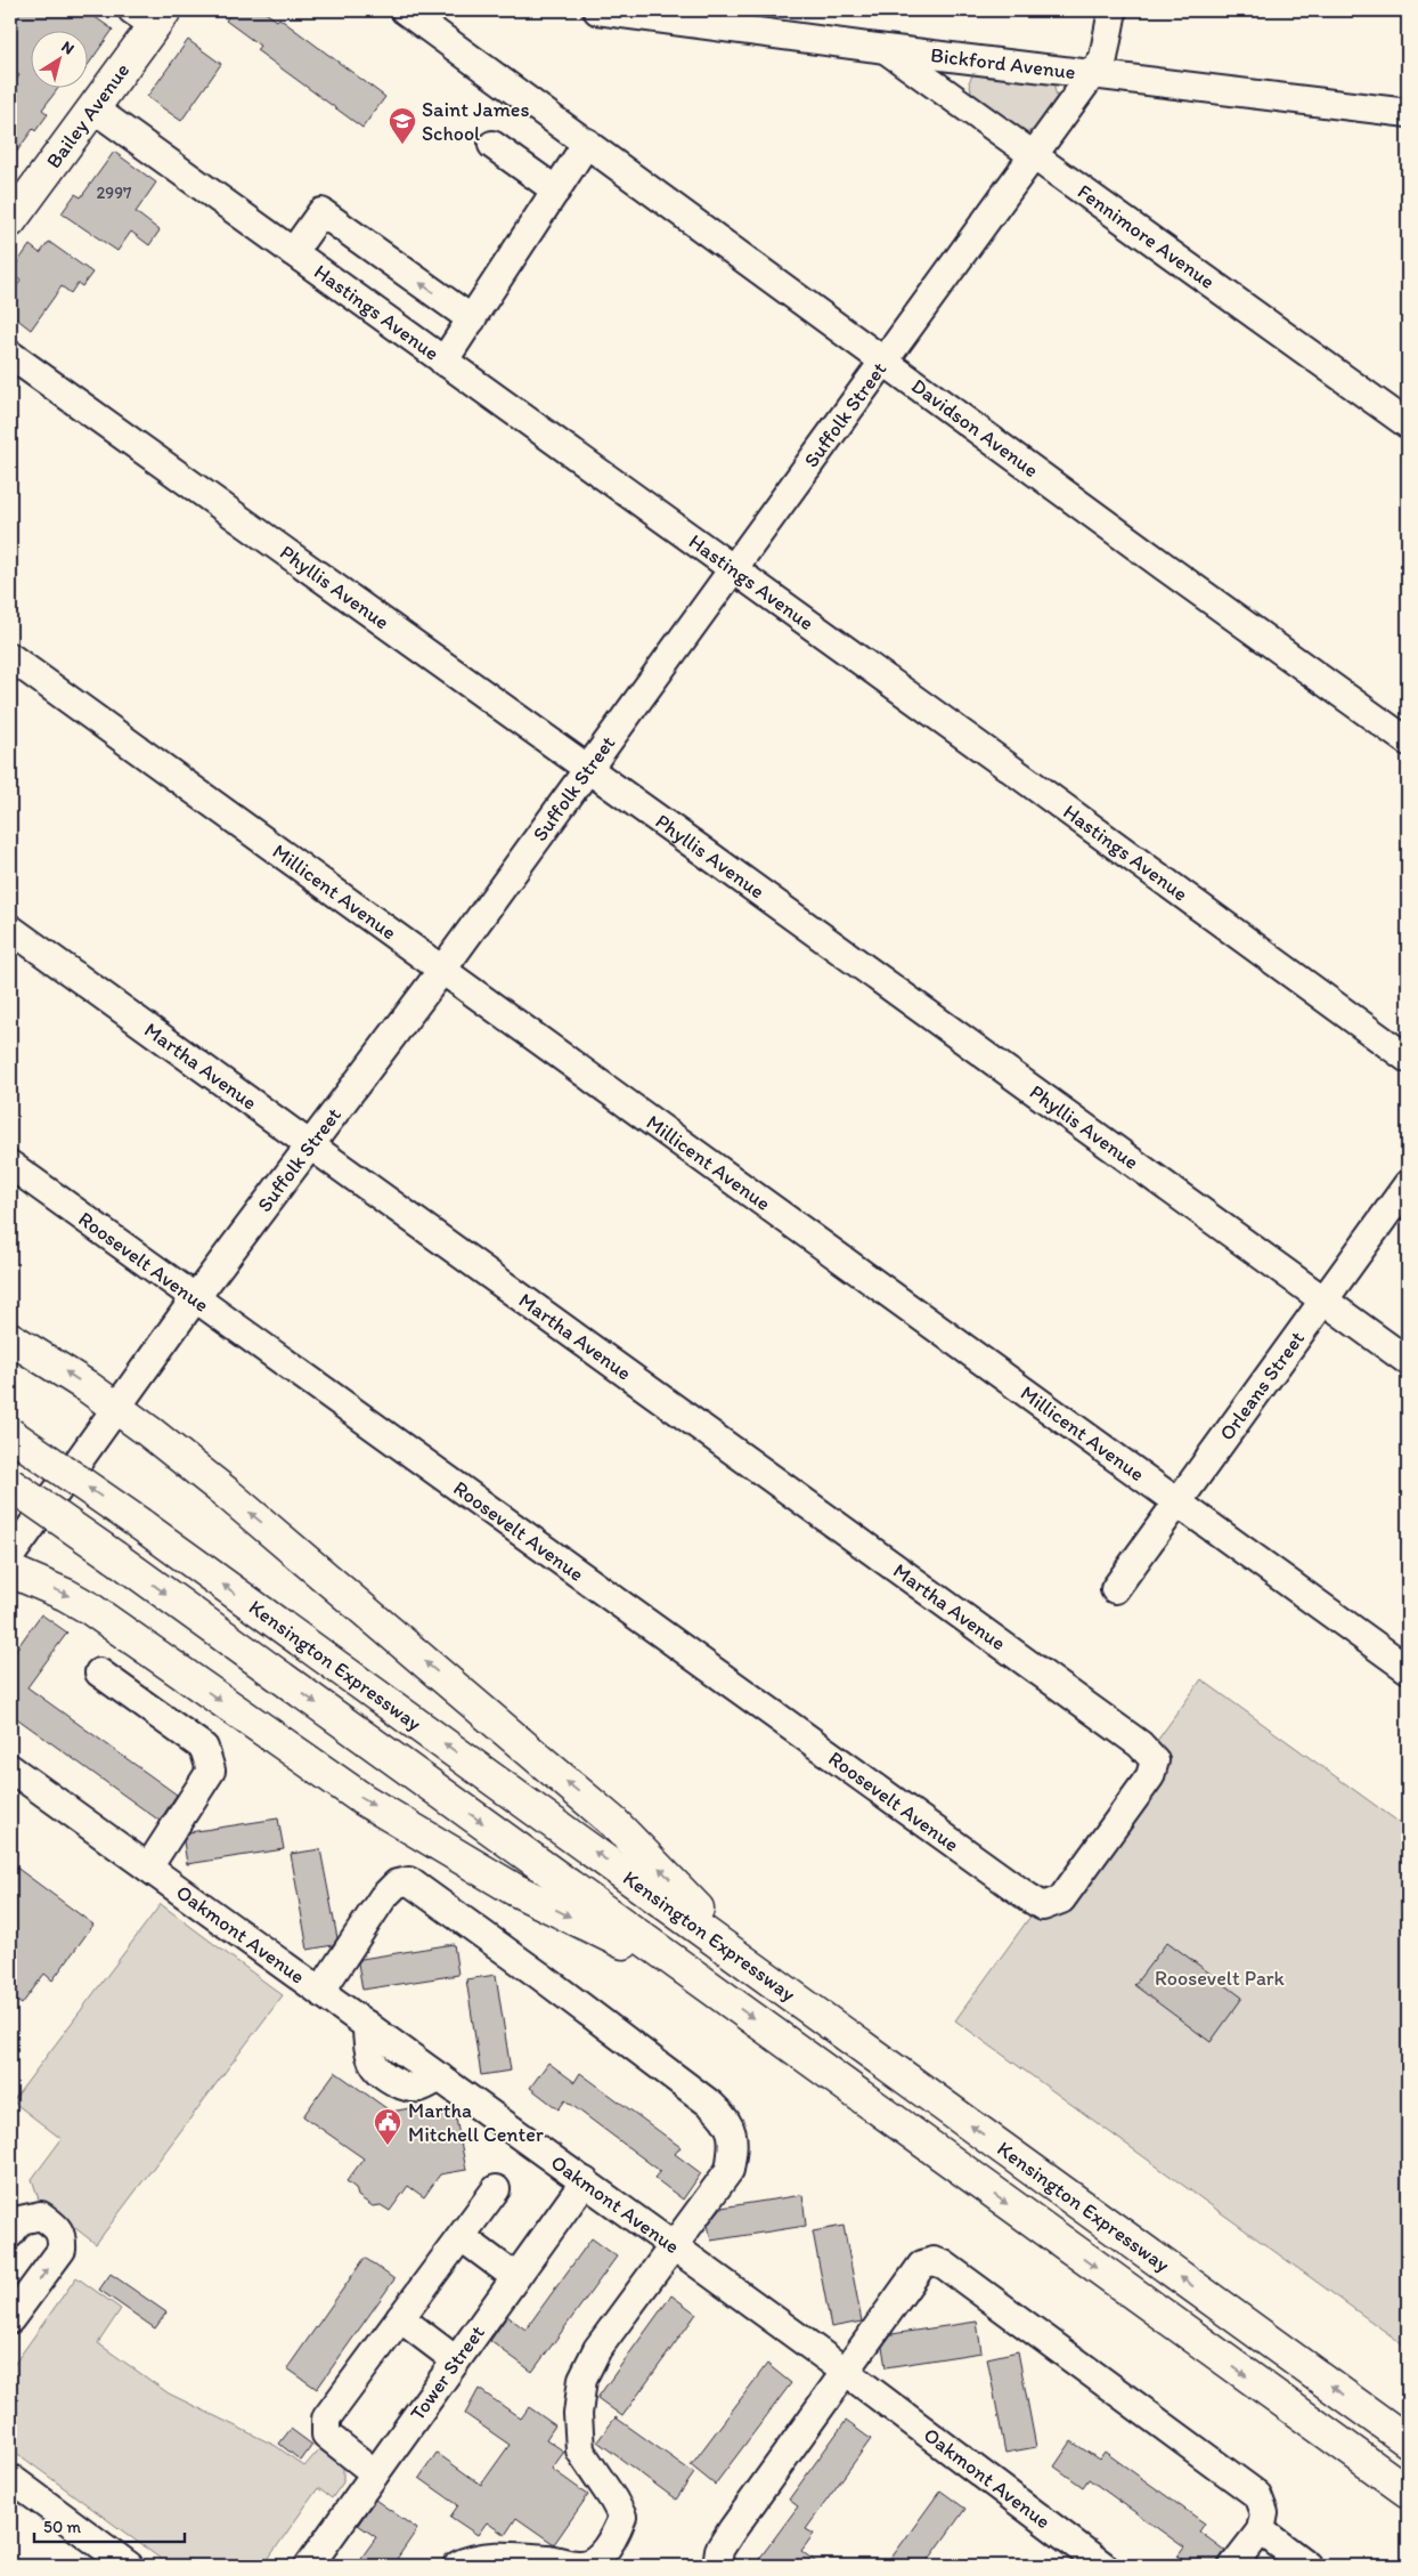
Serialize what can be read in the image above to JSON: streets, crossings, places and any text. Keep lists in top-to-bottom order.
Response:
{
  "streets": {
    "main road": ["Bailey Avenue", "Kensington Expressway"],
    "street": [
      "Bickford Avenue",
      "Fennimore Avenue",
      "Hastings Avenue",
      "Suffolk Street",
      "Davidson Avenue",
      "Phyllis Avenue",
      "Millicent Avenue",
      "Martha Avenue",
      "Roosevelt Avenue",
      "Orleans Street",
      "Oakmont Avenue",
      "Tower Street"
    ]
  },
  "crossings": [
    ["Bickford Avenue", "Fennimore Avenue"],
    ["Bickford Avenue", "Suffolk Street"],
    ["Bailey Avenue", "Hastings Avenue"],
    ["Fennimore Avenue", "Suffolk Street"],
    ["Hastings Avenue", "Suffolk Street"],
    ["Suffolk Street", "Davidson Avenue"],
    ["Suffolk Street", "Phyllis Avenue"],
    ["Suffolk Street", "Millicent Avenue"],
    ["Suffolk Street", "Martha Avenue"],
    ["Suffolk Street", "Roosevelt Avenue"],
    ["Phyllis Avenue", "Orleans Street"],
    ["Millicent Avenue", "Orleans Street"],
    ["Martha Avenue", "Roosevelt Avenue"],
    ["Oakmont Avenue", "Tower Street"]
  ],
  "parks": ["Roosevelt Park"],
  "places": {
    "school or university": ["Saint James School"],
    "public building": ["Martha Mitchell Center"]
  },
  "house_numbers": ["2997"],
  "scale_bar": "50 m",
  "north": "top right"
}
